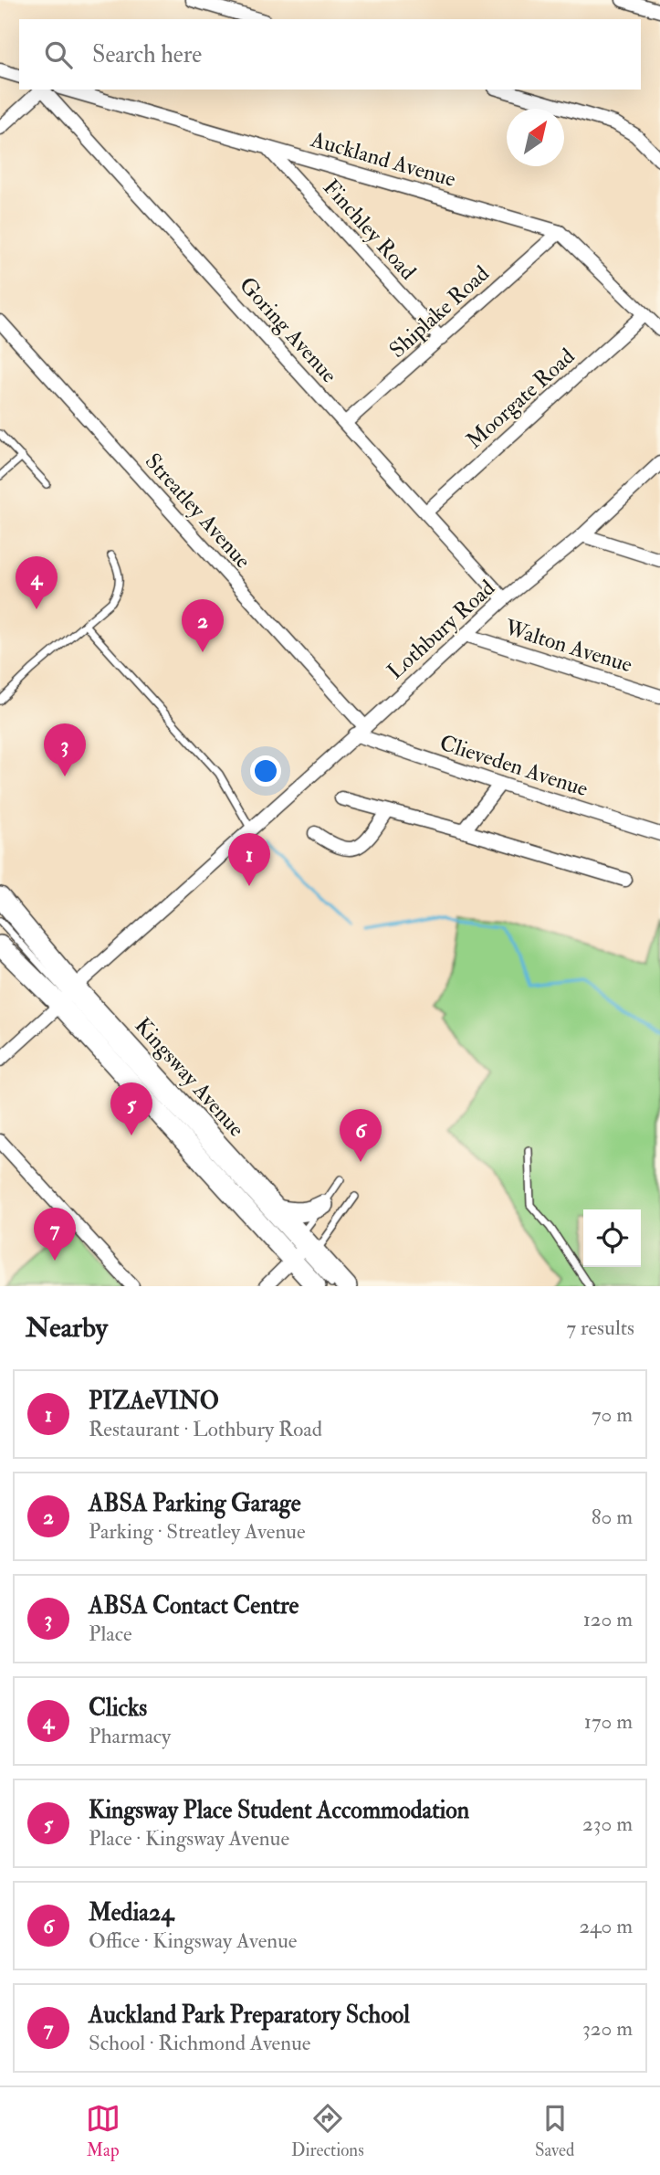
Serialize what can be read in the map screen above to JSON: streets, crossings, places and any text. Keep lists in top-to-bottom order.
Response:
{
  "streets": {
    "main road": ["Kingsway Avenue"],
    "street": [
      "Auckland Avenue",
      "Finchley Road",
      "Shiplake Road",
      "Goring Avenue",
      "Moorgate Road",
      "Streatley Avenue",
      "Lothbury Road",
      "Walton Avenue",
      "Clieveden Avenue"
    ]
  },
  "crossings": [
    ["Auckland Avenue", "Finchley Road"],
    ["Auckland Avenue", "Shiplake Road"],
    ["Auckland Avenue", "Moorgate Road"],
    ["Finchley Road", "Shiplake Road"],
    ["Shiplake Road", "Goring Avenue"],
    ["Goring Avenue", "Moorgate Road"],
    ["Goring Avenue", "Lothbury Road"],
    ["Streatley Avenue", "Lothbury Road"],
    ["Streatley Avenue", "Clieveden Avenue"],
    ["Lothbury Road", "Walton Avenue"],
    ["Lothbury Road", "Clieveden Avenue"],
    ["Lothbury Road", "Kingsway Avenue"]
  ],
  "north": "top right",
  "page": {
    "search": "Search here",
    "pins": [
      "4",
      "2",
      "3",
      "1",
      "5",
      "6",
      "7"
    ],
    "heading": ["Nearby", "7 results"],
    "list": [
      {
        "mark": "1",
        "name": "PIZAeVINO",
        "note": "Restaurant · Lothbury Road",
        "value": "70 m"
      },
      {
        "mark": "2",
        "name": "ABSA Parking Garage",
        "note": "Parking · Streatley Avenue",
        "value": "80 m"
      },
      {
        "mark": "3",
        "name": "ABSA Contact Centre",
        "note": "Place",
        "value": "120 m"
      },
      {
        "mark": "4",
        "name": "Clicks",
        "note": "Pharmacy",
        "value": "170 m"
      },
      {
        "mark": "5",
        "name": "Kingsway Place Student Accommodation",
        "note": "Place · Kingsway Avenue",
        "value": "230 m"
      },
      {
        "mark": "6",
        "name": "Media24",
        "note": "Office · Kingsway Avenue",
        "value": "240 m"
      },
      {
        "mark": "7",
        "name": "Auckland Park Preparatory School",
        "note": "School · Richmond Avenue",
        "value": "320 m"
      }
    ],
    "nav": ["Map", "Directions", "Saved"]
  }
}
